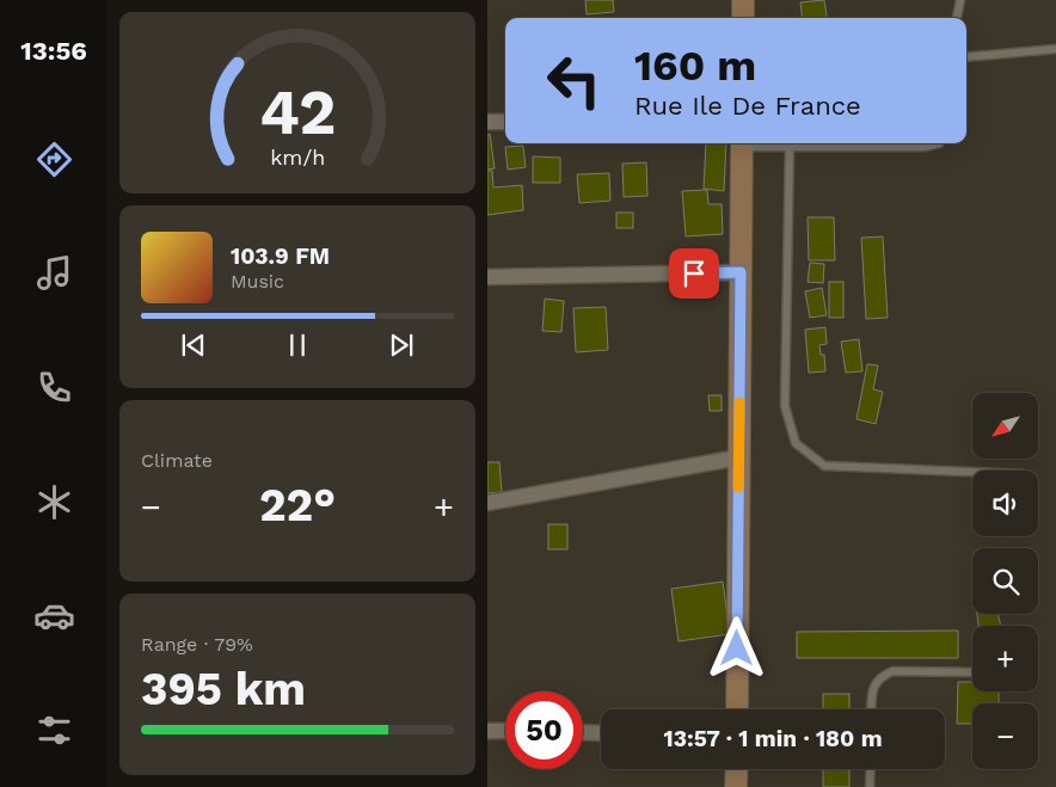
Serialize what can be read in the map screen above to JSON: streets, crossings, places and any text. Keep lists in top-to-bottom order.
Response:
{
  "north": "bottom left",
  "page": {
    "tabs": "13:56",
    "turn": ["160 m", "Rue Ile De France"],
    "song": ["103.9 FM", "Music"],
    "map_buttons": ["+", "−"],
    "tile": [
      "Climate",
      ["Range · 79%", "395 km"]
    ],
    "heat": ["−", "22°", "+"],
    "limit": "50",
    "trip": "13:57 · 1 min · 180 m",
    "gauge": ["42", "km/h"]
  }
}
